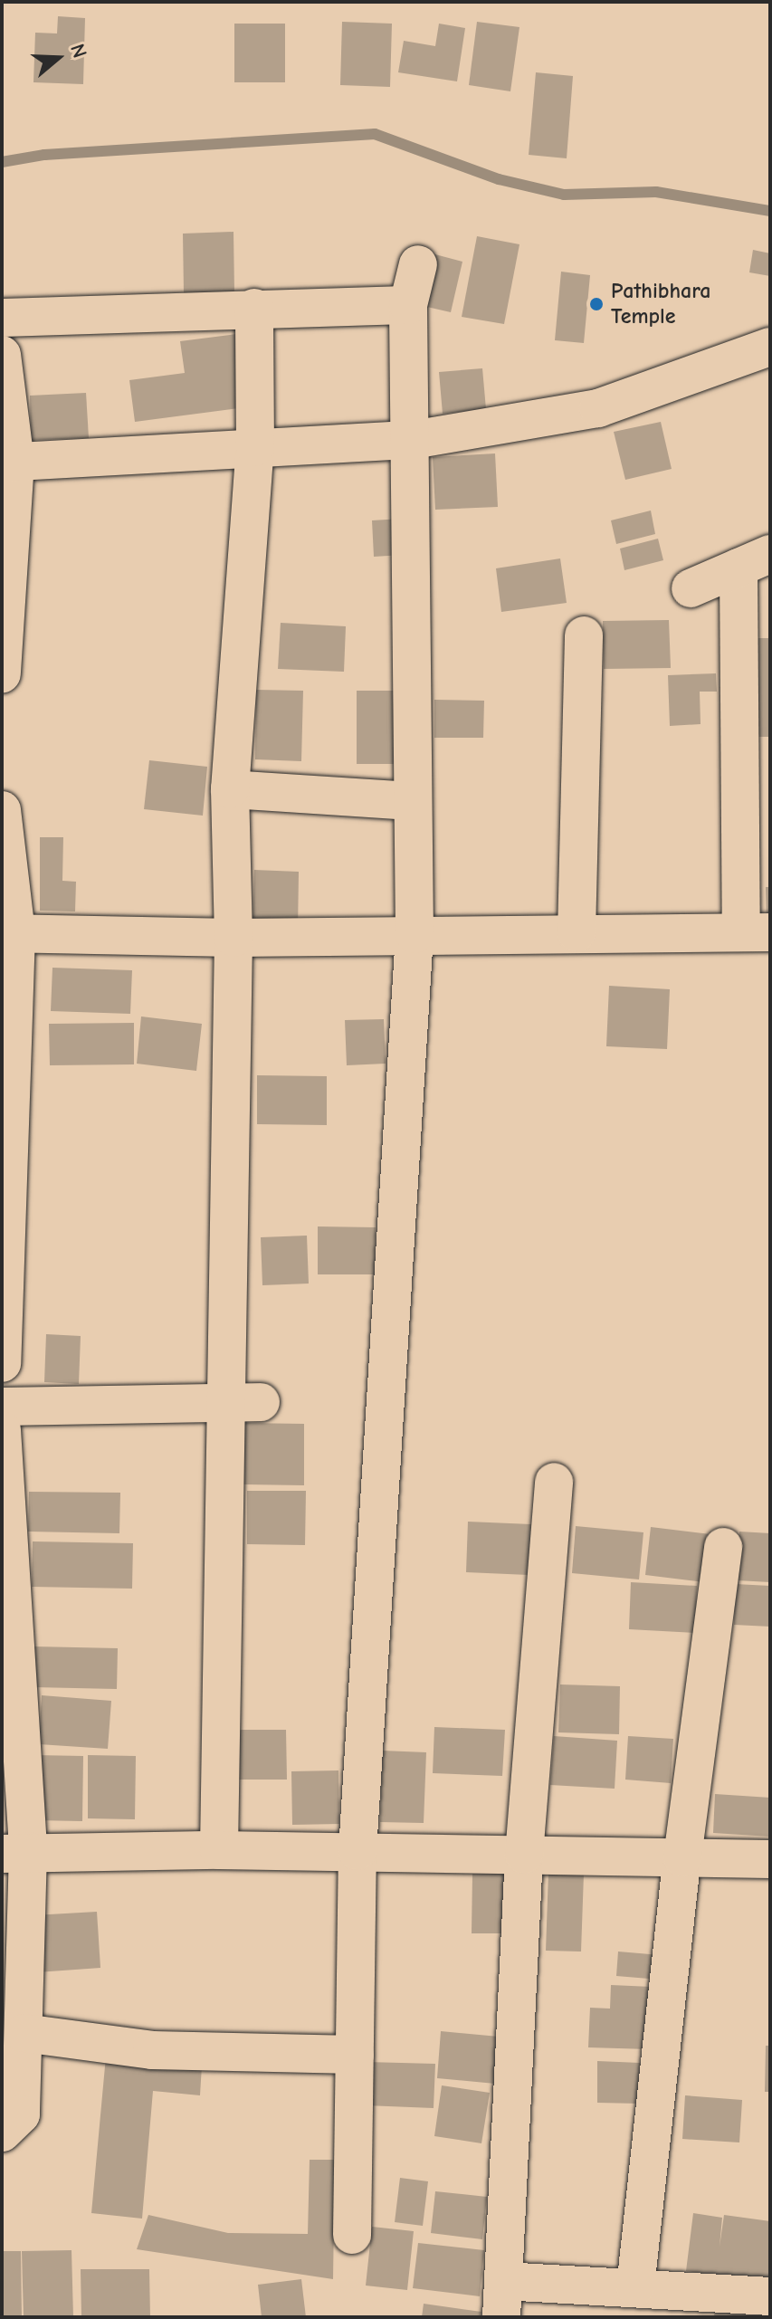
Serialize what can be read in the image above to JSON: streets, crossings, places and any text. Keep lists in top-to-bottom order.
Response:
{
  "places": ["Pathibhara Temple"],
  "north": "right"
}
